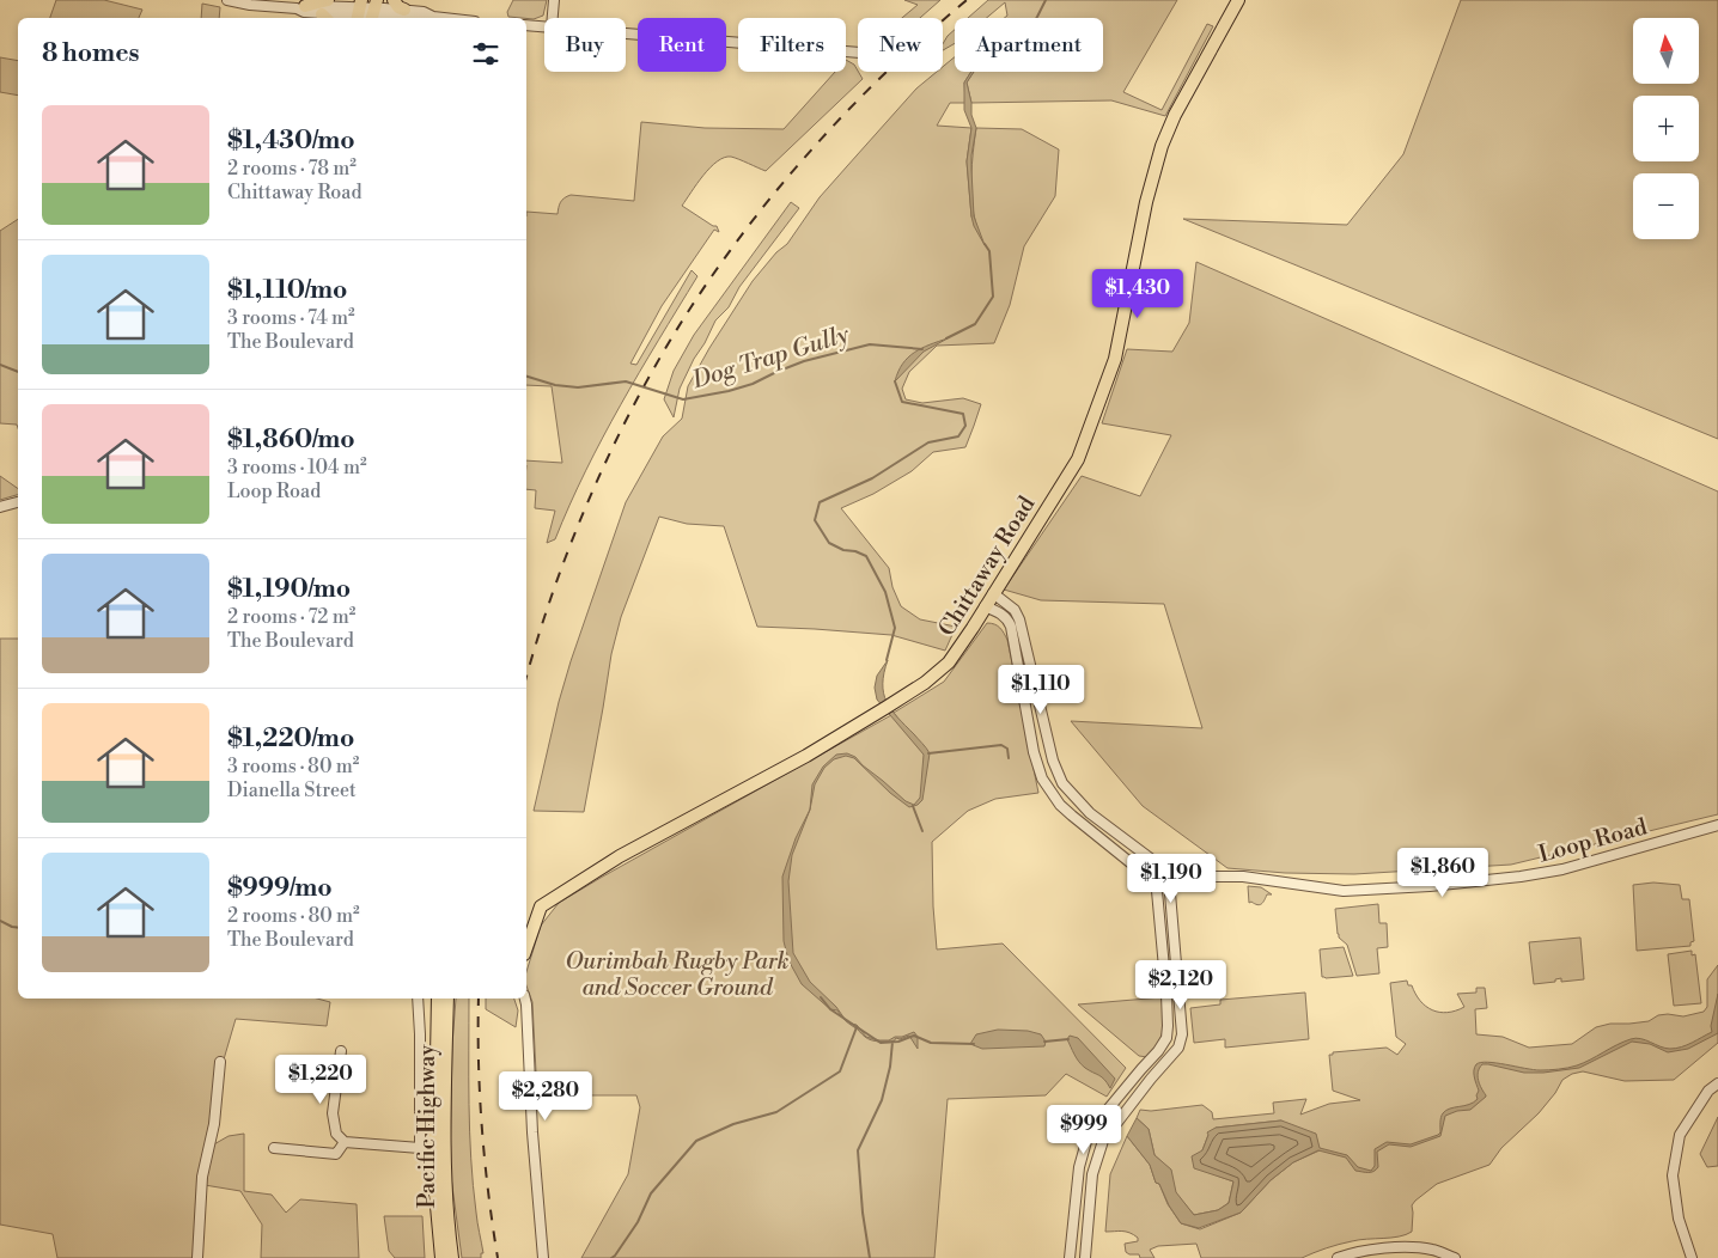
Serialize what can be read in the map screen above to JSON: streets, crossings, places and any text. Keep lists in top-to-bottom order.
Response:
{
  "streets": {
    "main road": ["Chittaway Road", "Pacific Highway"],
    "street": ["Loop Road"]
  },
  "water": ["Dog Trap Gully"],
  "parks": ["Ourimbah Rugby Park and Soccer Ground"],
  "north": "top",
  "page": {
    "map_buttons": ["+", "−"],
    "chip": [
      "Buy",
      "Rent",
      "Filters",
      "New",
      "Apartment"
    ],
    "heading": "8 homes",
    "list": [
      {
        "name": "$1,430/mo",
        "note": "2 rooms · 78 m² · Chittaway Road"
      },
      {
        "name": "$1,110/mo",
        "note": "3 rooms · 74 m² · The Boulevard"
      },
      {
        "name": "$1,860/mo",
        "note": "3 rooms · 104 m² · Loop Road"
      },
      {
        "name": "$1,190/mo",
        "note": "2 rooms · 72 m² · The Boulevard"
      },
      {
        "name": "$1,220/mo",
        "note": "3 rooms · 80 m² · Dianella Street"
      },
      {
        "name": "$999/mo",
        "note": "2 rooms · 80 m² · The Boulevard"
      }
    ],
    "price": [
      "$1,430",
      "$1,110",
      "$1,860",
      "$1,190",
      "$2,120",
      "$1,220",
      "$2,280",
      "$999"
    ]
  }
}
